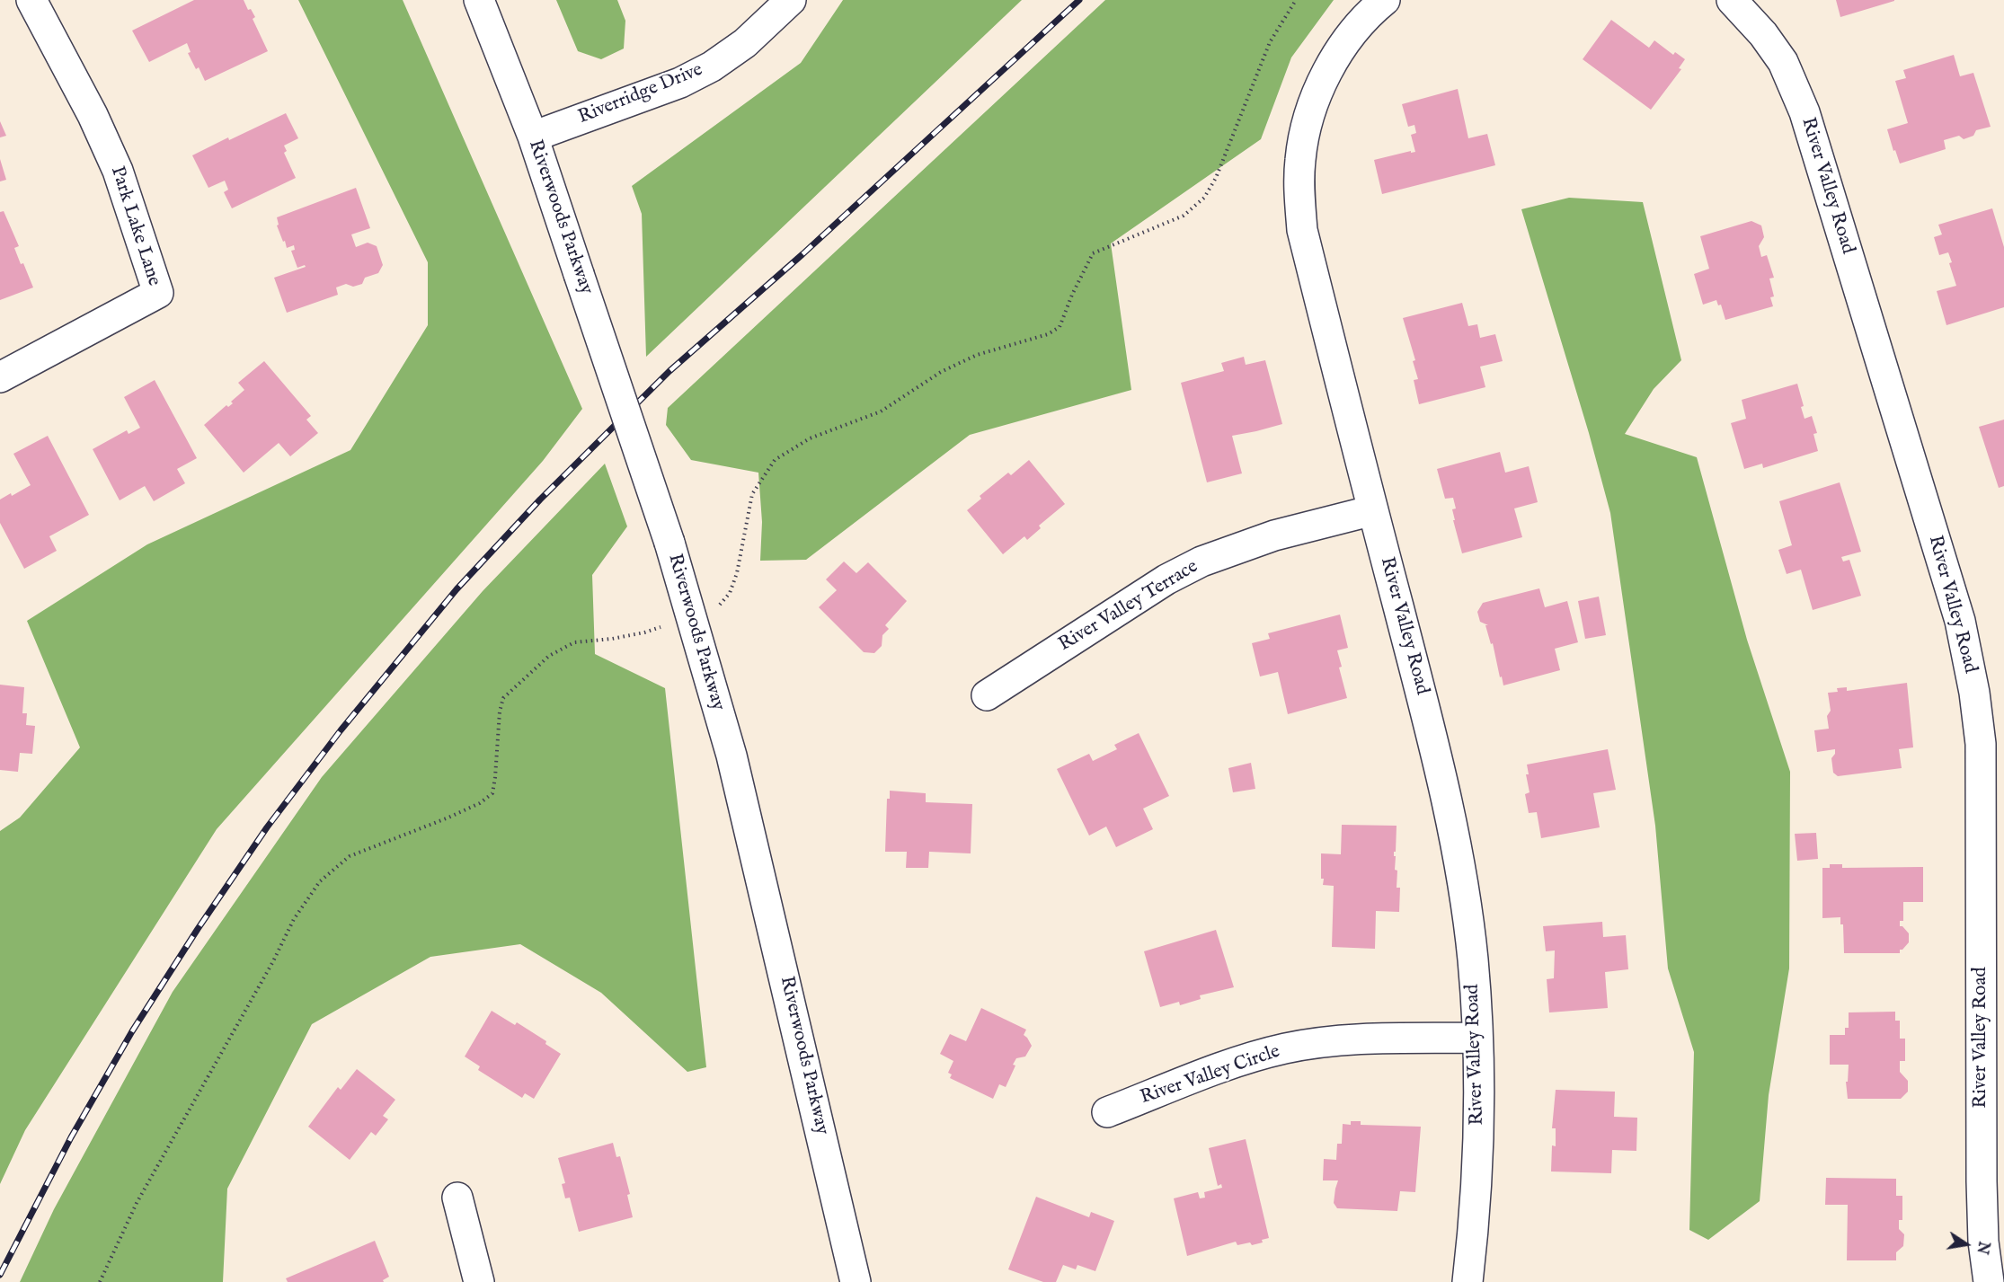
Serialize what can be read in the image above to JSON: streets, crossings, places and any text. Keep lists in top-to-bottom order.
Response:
{
  "streets": {
    "street": [
      "Riverridge Drive",
      "River Valley Road",
      "Riverwoods Parkway",
      "Park Lake Lane",
      "River Valley Terrace",
      "River Valley Circle"
    ]
  },
  "crossings": [
    ["Riverridge Drive", "Riverwoods Parkway"],
    ["River Valley Road", "River Valley Terrace"],
    ["River Valley Road", "River Valley Circle"]
  ],
  "north": "right"
}
